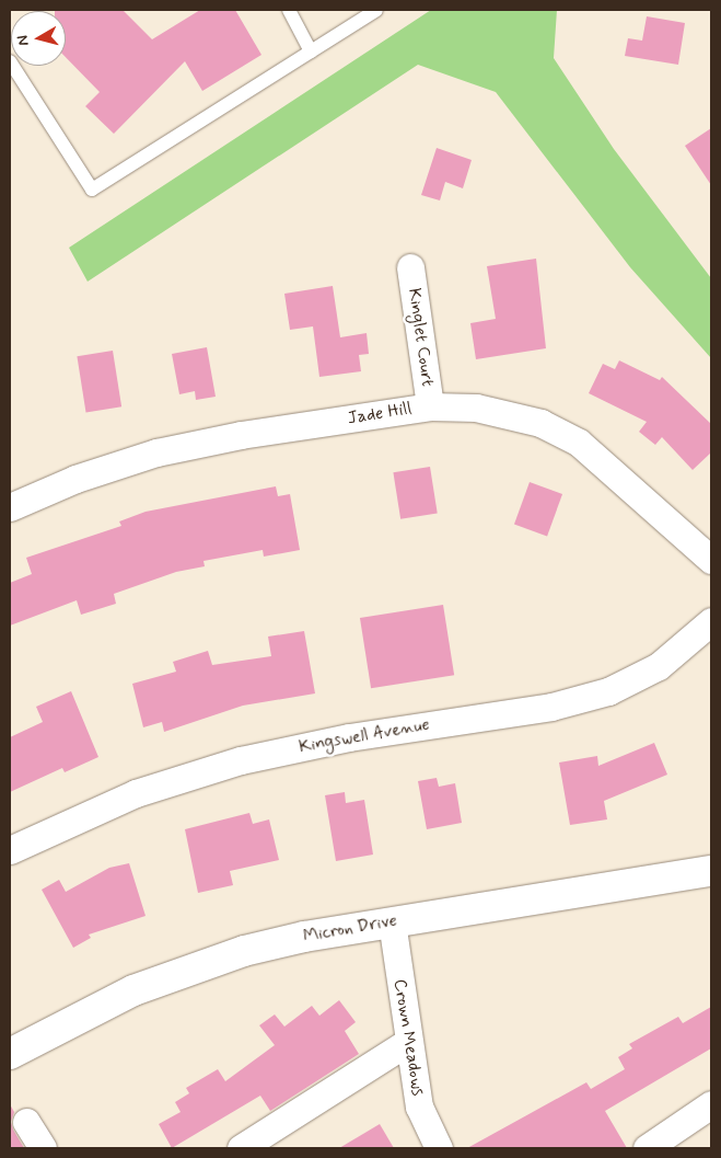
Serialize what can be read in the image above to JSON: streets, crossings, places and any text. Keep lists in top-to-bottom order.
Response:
{
  "streets": {
    "street": [
      "Kinglet Court",
      "Jade Hill",
      "Kingswell Avenue",
      "Micron Drive",
      "Crown Meadows"
    ]
  },
  "crossings": [
    ["Kinglet Court", "Jade Hill"],
    ["Micron Drive", "Crown Meadows"]
  ],
  "north": "left"
}
